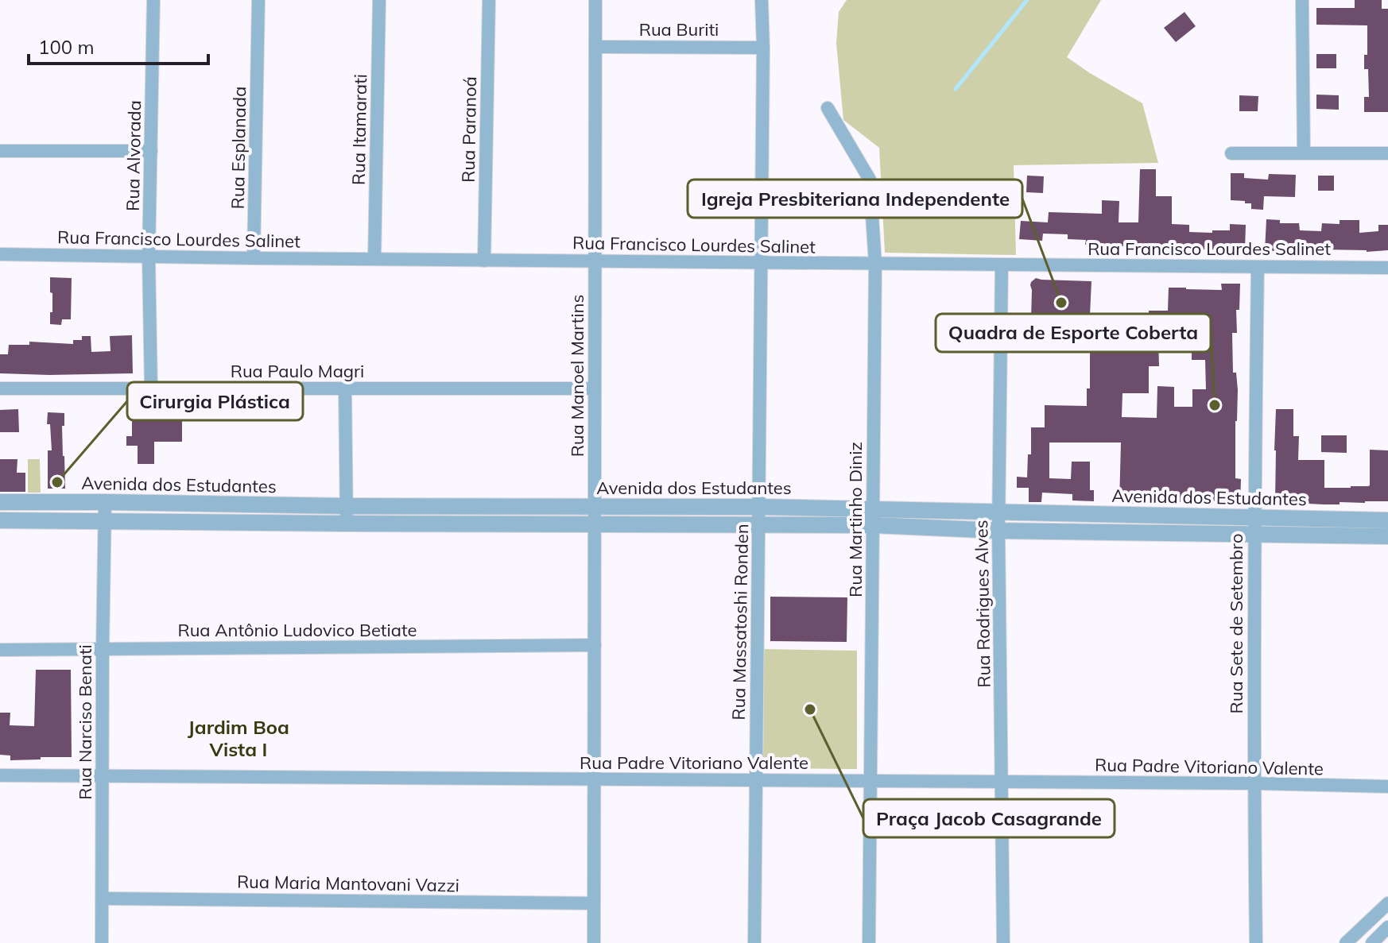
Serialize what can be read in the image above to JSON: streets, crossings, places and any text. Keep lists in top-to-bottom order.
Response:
{
  "streets": {
    "street": [
      "Rua Buriti",
      "Rua Itamarati",
      "Rua Paranoá",
      "Rua Esplanada",
      "Rua Alvorada",
      "Rua Francisco Lourdes Salinet",
      "Rua Paulo Magri",
      "Rua Manoel Martins",
      "Avenida dos Estudantes",
      "Rua Martinho Diniz",
      "Rua Rodrigues Alves",
      "Rua Massatoshi Ronden",
      "Rua Sete de Setembro",
      "Rua Antônio Ludovico Betiate",
      "Rua Narciso Benati",
      "Rua Padre Vitoriano Valente",
      "Rua Maria Mantovani Vazzi"
    ]
  },
  "crossings": [
    ["Rua Buriti", "Rua Manoel Martins"],
    ["Rua Buriti", "Rua Massatoshi Ronden"],
    ["Rua Itamarati", "Rua Francisco Lourdes Salinet"],
    ["Rua Paranoá", "Rua Francisco Lourdes Salinet"],
    ["Rua Esplanada", "Rua Francisco Lourdes Salinet"],
    ["Rua Alvorada", "Rua Francisco Lourdes Salinet"],
    ["Rua Alvorada", "Rua Paulo Magri"],
    ["Rua Francisco Lourdes Salinet", "Rua Manoel Martins"],
    ["Rua Francisco Lourdes Salinet", "Rua Martinho Diniz"],
    ["Rua Francisco Lourdes Salinet", "Rua Rodrigues Alves"],
    ["Rua Francisco Lourdes Salinet", "Rua Massatoshi Ronden"],
    ["Rua Francisco Lourdes Salinet", "Rua Sete de Setembro"],
    ["Rua Paulo Magri", "Rua Manoel Martins"],
    ["Rua Manoel Martins", "Avenida dos Estudantes"],
    ["Rua Manoel Martins", "Rua Antônio Ludovico Betiate"],
    ["Rua Manoel Martins", "Rua Padre Vitoriano Valente"],
    ["Rua Manoel Martins", "Rua Maria Mantovani Vazzi"],
    ["Avenida dos Estudantes", "Rua Martinho Diniz"],
    ["Avenida dos Estudantes", "Rua Rodrigues Alves"],
    ["Avenida dos Estudantes", "Rua Massatoshi Ronden"],
    ["Avenida dos Estudantes", "Rua Sete de Setembro"],
    ["Avenida dos Estudantes", "Rua Narciso Benati"],
    ["Rua Martinho Diniz", "Rua Padre Vitoriano Valente"],
    ["Rua Rodrigues Alves", "Rua Padre Vitoriano Valente"],
    ["Rua Massatoshi Ronden", "Rua Padre Vitoriano Valente"],
    ["Rua Sete de Setembro", "Rua Padre Vitoriano Valente"],
    ["Rua Antônio Ludovico Betiate", "Rua Narciso Benati"],
    ["Rua Narciso Benati", "Rua Padre Vitoriano Valente"],
    ["Rua Narciso Benati", "Rua Maria Mantovani Vazzi"]
  ],
  "districts": ["Jardim Boa Vista I"],
  "places": [
    "Igreja Presbiteriana Independente",
    "Quadra de Esporte Coberta",
    "Cirurgia Plástica",
    "Praça Jacob Casagrande"
  ],
  "scale_bar": "100 m"
}
